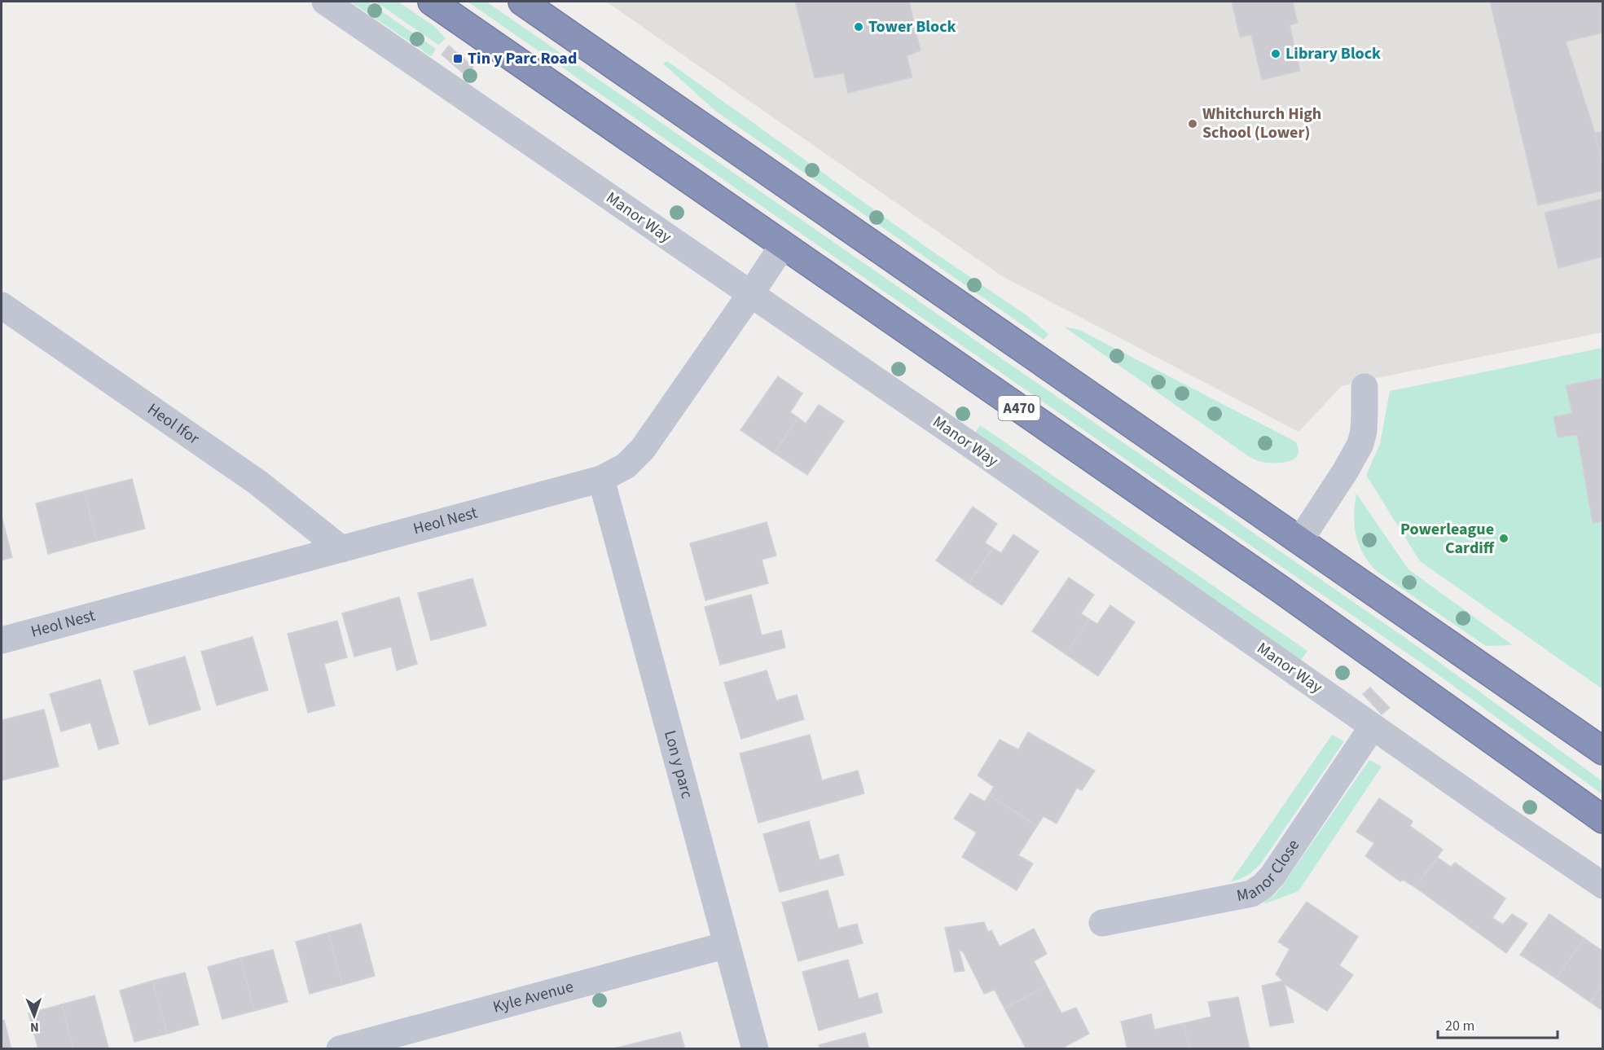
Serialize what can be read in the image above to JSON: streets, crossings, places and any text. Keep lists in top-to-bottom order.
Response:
{
  "streets": {
    "highway": ["A470"],
    "street": [
      "Manor Way",
      "Heol Ifor",
      "Heol Nest",
      "Lon y parc",
      "Manor Close",
      "Kyle Avenue"
    ]
  },
  "crossings": [
    ["Manor Way", "Heol Nest"],
    ["Manor Way", "Manor Close"],
    ["A470", "Heol Nest"],
    ["Heol Ifor", "Heol Nest"],
    ["Heol Nest", "Lon y parc"],
    ["Lon y parc", "Kyle Avenue"]
  ],
  "places": {
    "other": [
      "Tower Block",
      "Library Block",
      "Whitchurch High School (Lower)",
      "Powerleague Cardiff"
    ],
    "transit": ["Tin y Parc Road"]
  },
  "scale_bar": "20 m",
  "north": "bottom"
}
